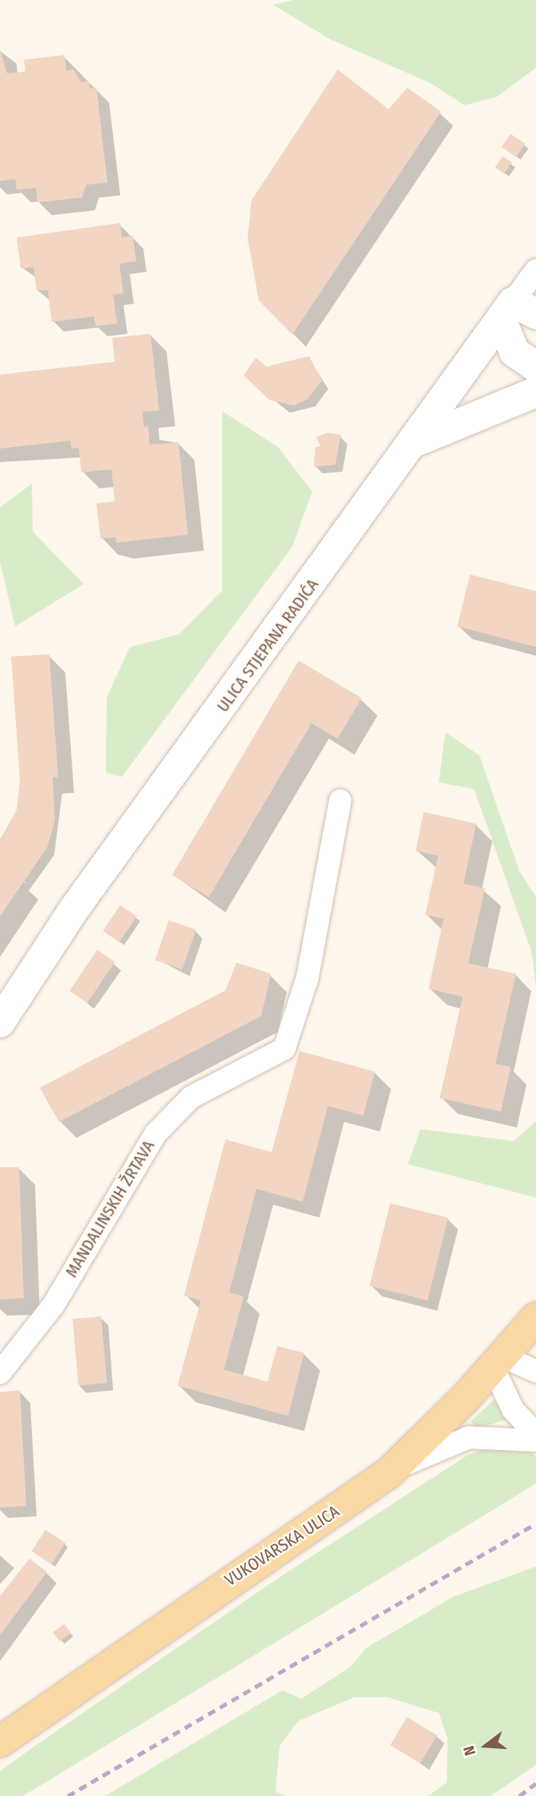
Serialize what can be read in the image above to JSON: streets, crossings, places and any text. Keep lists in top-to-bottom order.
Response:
{
  "streets": {
    "main road": ["ULICA STJEPANA RADIĆA", "VUKOVARSKA ULICA"],
    "street": ["MANDALINSKIH ŽRTAVA"]
  },
  "north": "left"
}
